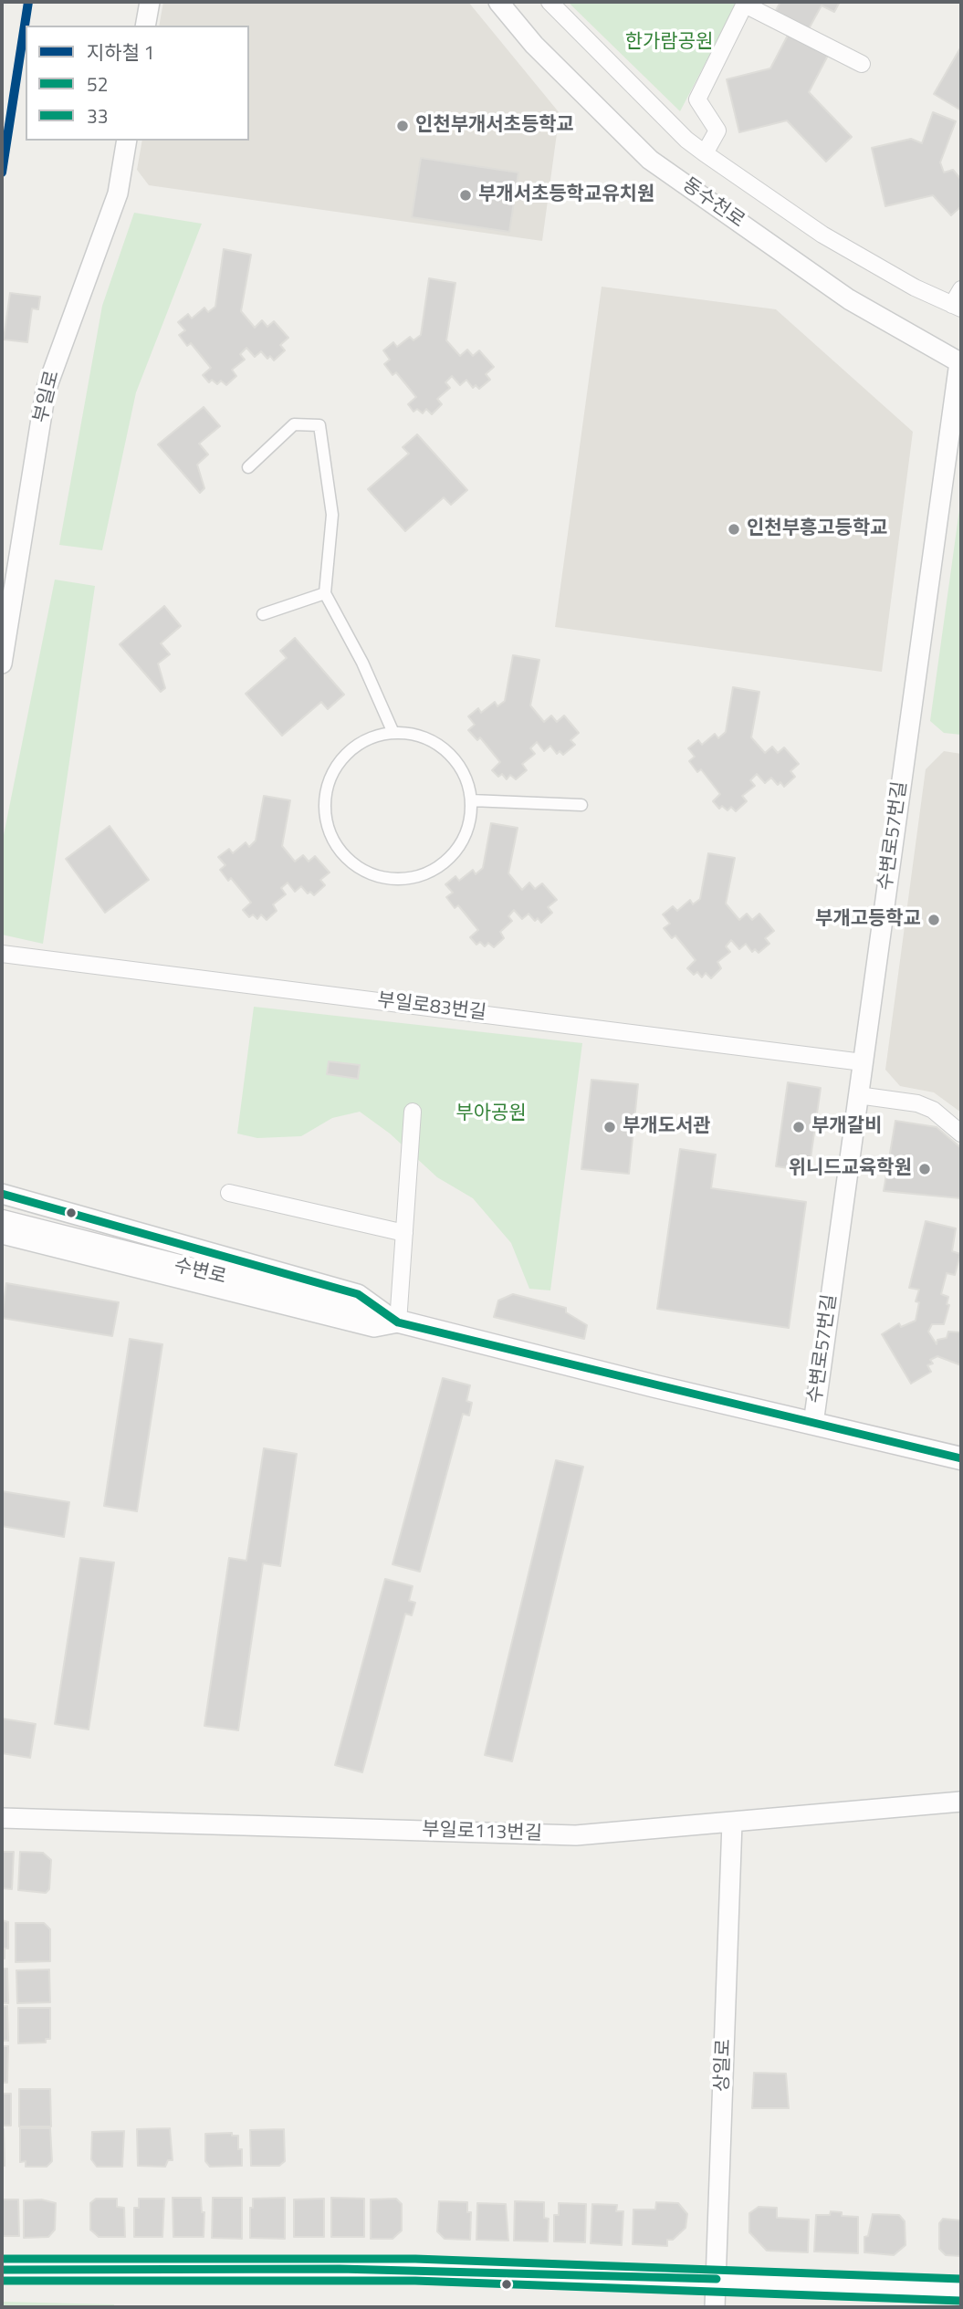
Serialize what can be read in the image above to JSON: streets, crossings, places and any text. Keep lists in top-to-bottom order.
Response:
{
  "streets": {
    "main road": ["수변로"],
    "street": [
      "동수천로",
      "부일로",
      "수변로57번길",
      "부일로83번길",
      "부일로113번길",
      "상일로"
    ]
  },
  "crossings": [
    ["동수천로", "수변로57번길"],
    ["수변로57번길", "부일로83번길"],
    ["수변로57번길", "수변로"],
    ["부일로113번길", "상일로"]
  ],
  "parks": ["한가람공원", "부아공원"],
  "places": [
    "인천부개서초등학교",
    "부개서초등학교유치원",
    "인천부흥고등학교",
    "부개고등학교",
    "부개도서관",
    "부개갈비",
    "위니드교육학원"
  ],
  "lines": ["metro line 1", "transit line 52", "transit line 33"],
  "legend": ["지하철 1", "52", "33"]
}
